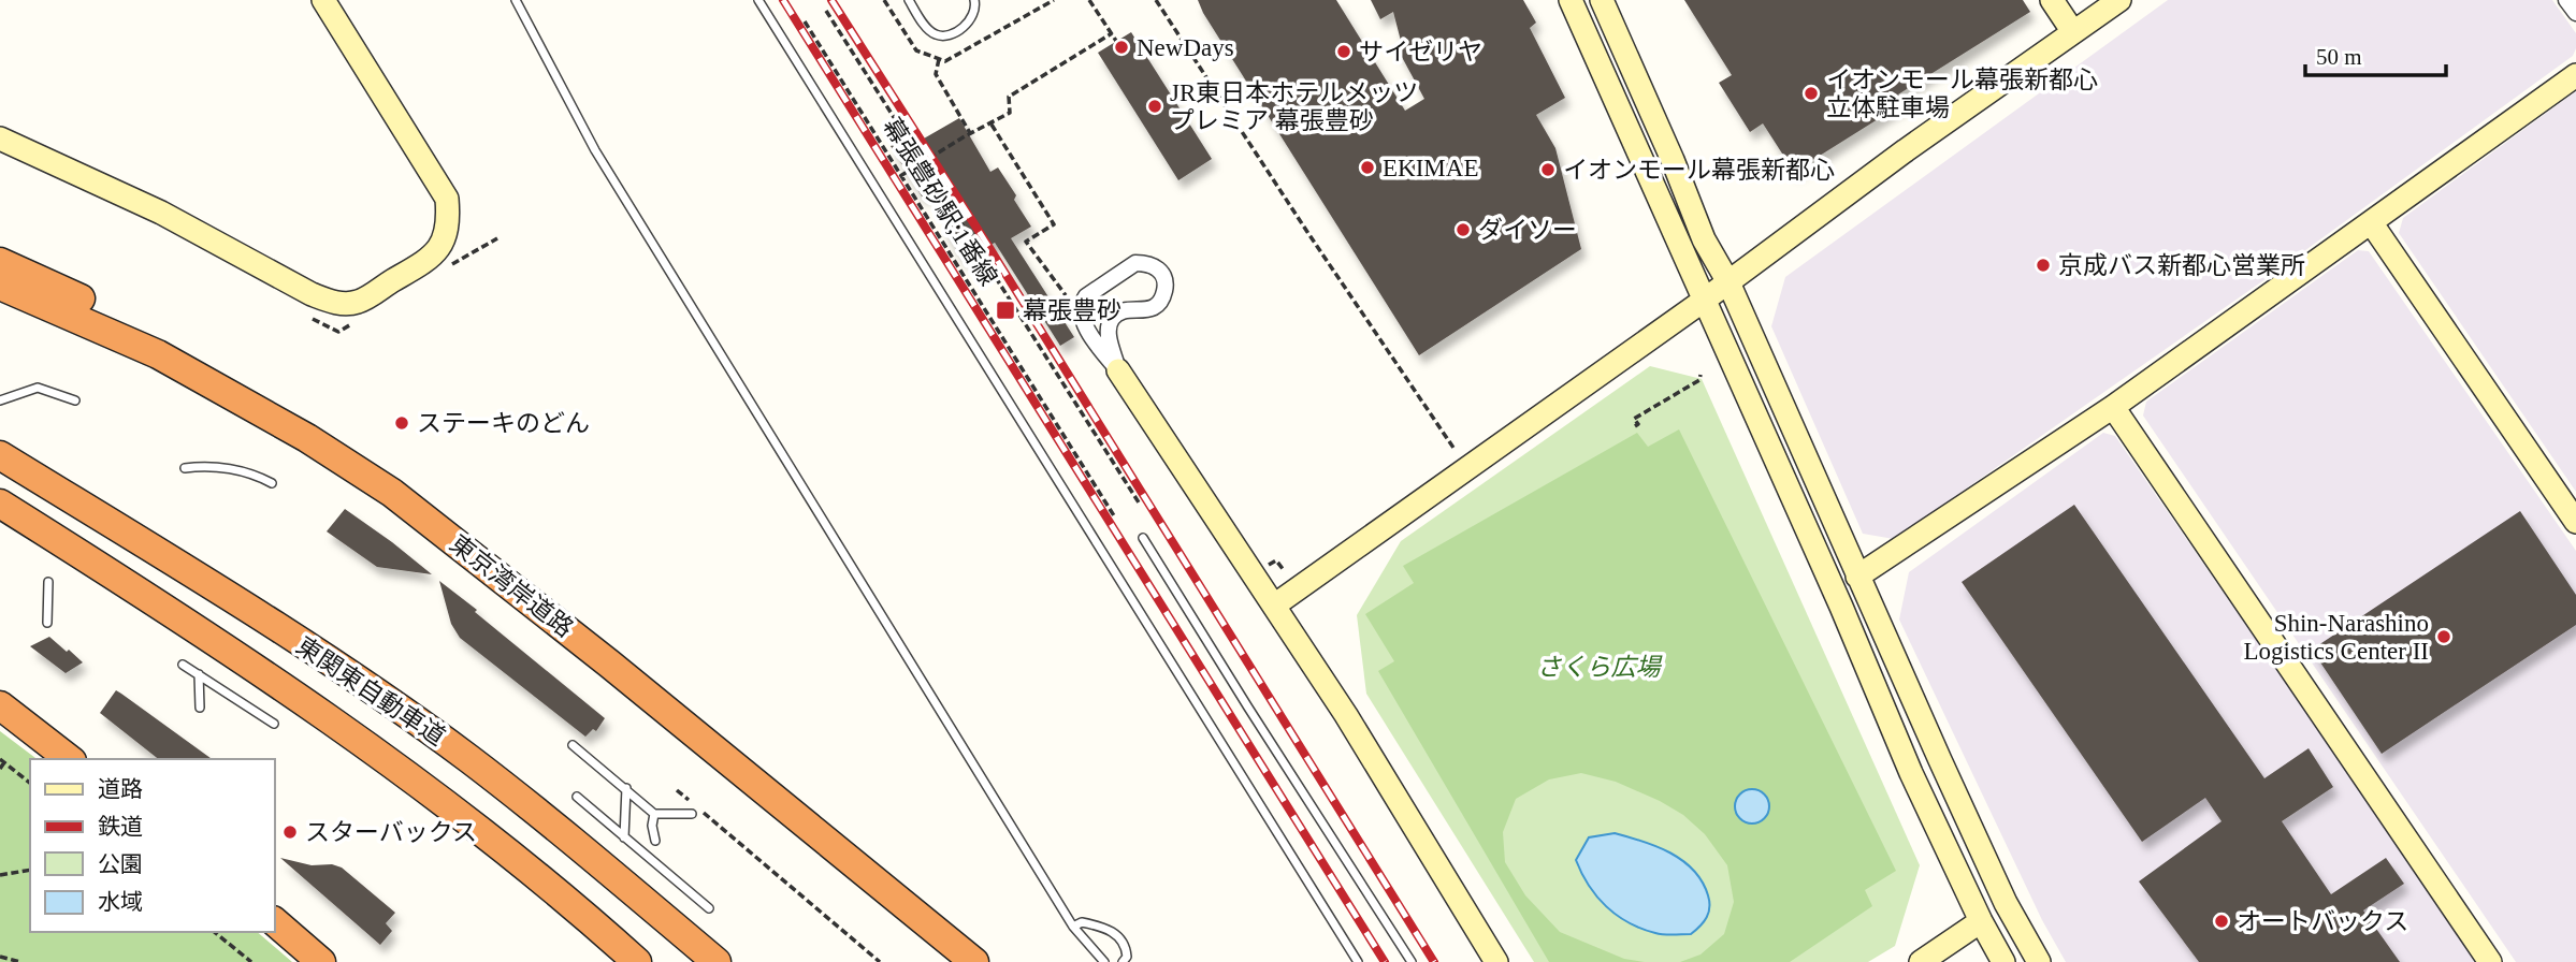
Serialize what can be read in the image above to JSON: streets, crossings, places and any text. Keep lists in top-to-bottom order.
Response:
{
  "streets": {
    "highway": ["東京湾岸道路", "東関東自動車道"],
    "path": ["幕張豊砂駅;1番線"]
  },
  "parks": ["さくら広場"],
  "places": {
    "other": [
      "NewDays",
      "サイゼリヤ",
      "イオンモール幕張新都心 立体駐車場",
      "JR東日本ホテルメッツ プレミア 幕張豊砂",
      "EKIMAE",
      "イオンモール幕張新都心",
      "ダイソー",
      "京成バス新都心営業所",
      "ステーキのどん",
      "Shin-Narashino Logistics Center II",
      "スターバックス",
      "オートバックス"
    ],
    "transit": ["幕張豊砂"]
  },
  "legend": [
    "道路",
    "鉄道",
    "公園",
    "水域"
  ],
  "scale_bar": "50 m"
}
